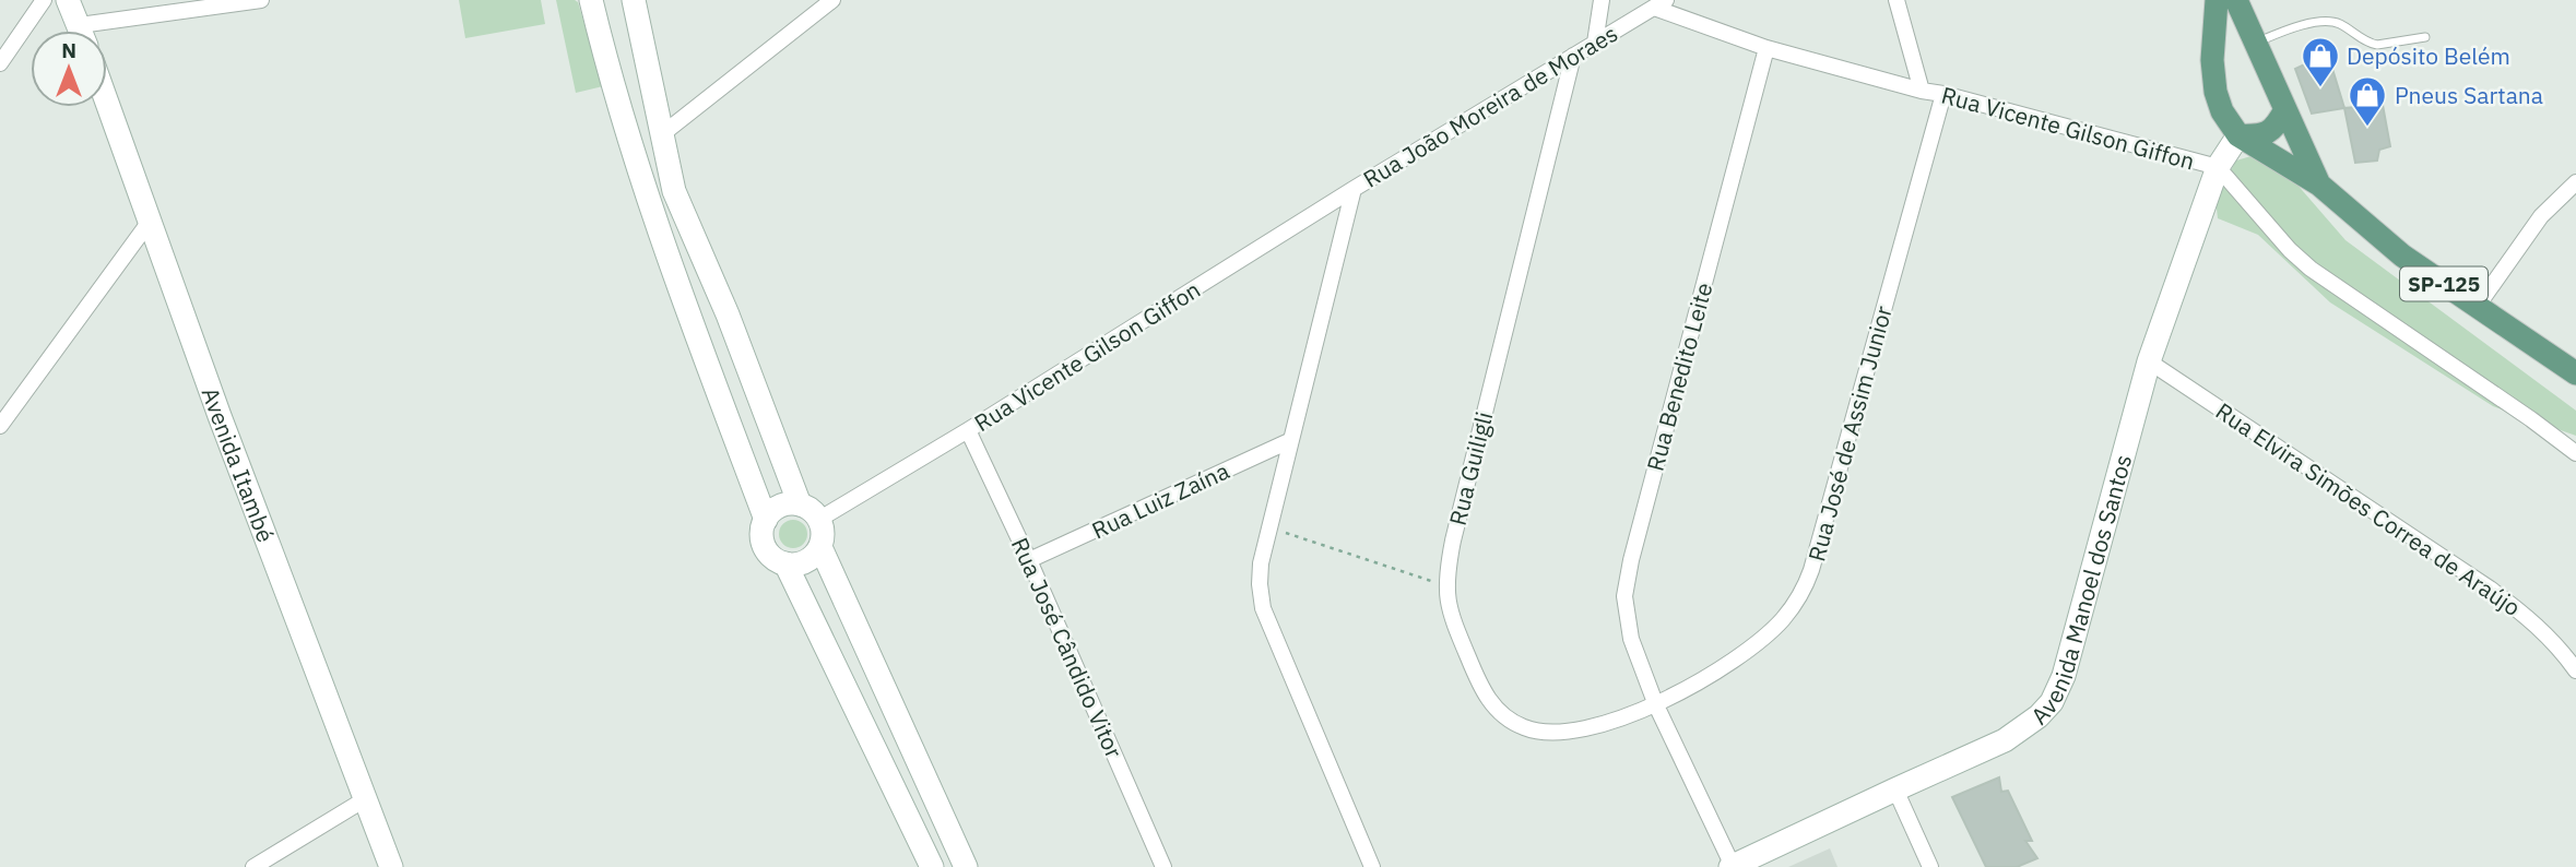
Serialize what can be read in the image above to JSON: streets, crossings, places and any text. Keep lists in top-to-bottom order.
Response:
{
  "streets": {
    "main road": ["SP-125", "Avenida Itambé", "Avenida Manoel dos Santos"],
    "street": [
      "Rua João Moreira de Moraes",
      "Rua Vicente Gilson Giffon",
      "Rua Benedito Leite",
      "Rua José de Assim Junior",
      "Rua Guiligli",
      "Rua Luiz Zaína",
      "Rua Elvira Simões Correa de Araújo",
      "Rua José Cândido Vitor"
    ]
  },
  "crossings": [
    ["Rua João Moreira de Moraes", "Rua Vicente Gilson Giffon"],
    ["Rua João Moreira de Moraes", "Rua Guiligli"],
    ["Rua Vicente Gilson Giffon", "Rua Benedito Leite"],
    ["Rua Vicente Gilson Giffon", "Rua José de Assim Junior"],
    ["Rua Vicente Gilson Giffon", "Avenida Manoel dos Santos"],
    ["Rua Vicente Gilson Giffon", "Rua José Cândido Vitor"],
    ["SP-125", "Avenida Manoel dos Santos"],
    ["Rua Benedito Leite", "Rua José de Assim Junior"],
    ["Rua Benedito Leite", "Rua Guiligli"],
    ["Rua Benedito Leite", "Avenida Manoel dos Santos"],
    ["Rua José de Assim Junior", "Rua Guiligli"],
    ["Rua Luiz Zaína", "Rua José Cândido Vitor"],
    ["Rua Elvira Simões Correa de Araújo", "Avenida Manoel dos Santos"]
  ],
  "places": {
    "shop": ["Depósito Belém", "Pneus Sartana"]
  },
  "north": "top"
}
